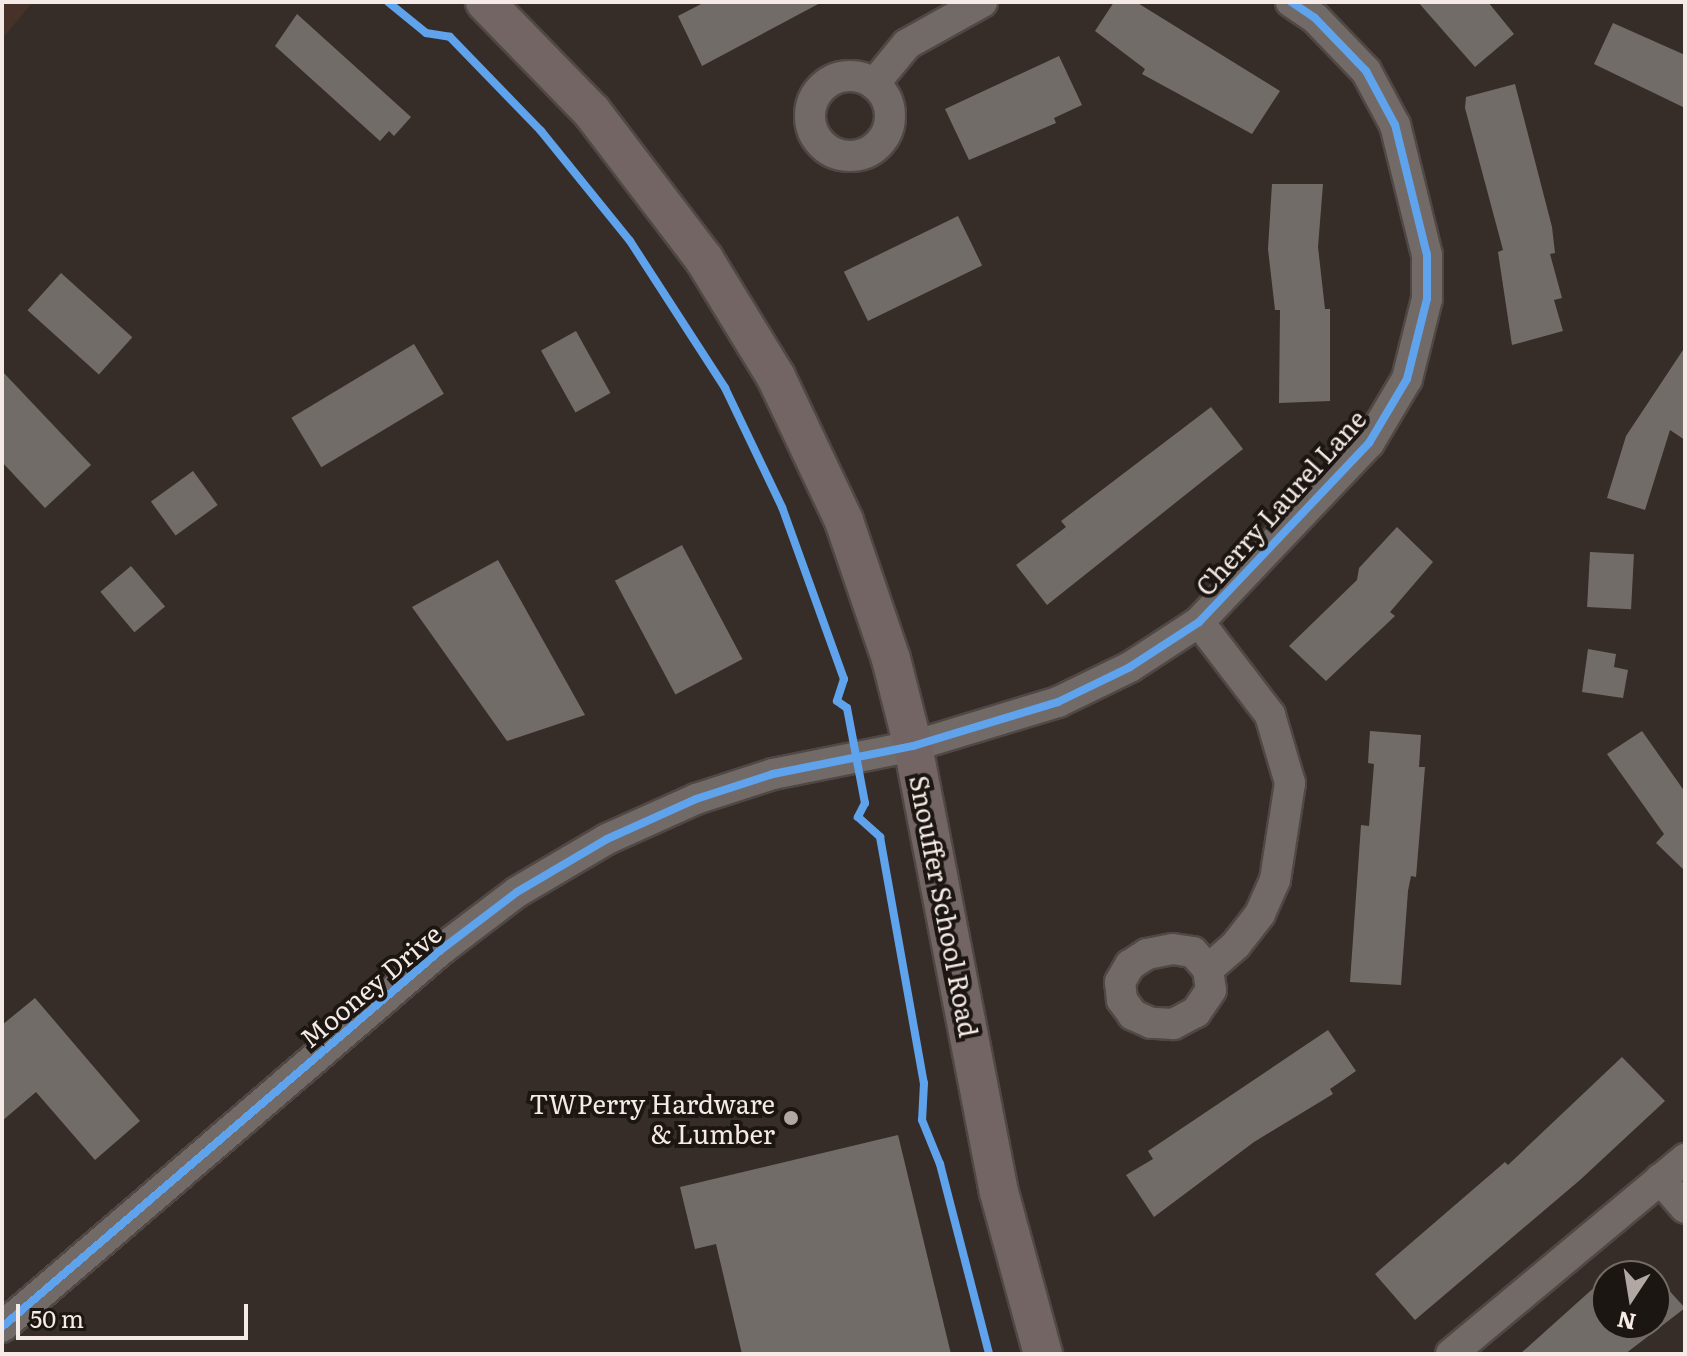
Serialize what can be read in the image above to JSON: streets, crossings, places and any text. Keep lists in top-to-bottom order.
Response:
{
  "streets": {
    "main road": ["Snouffer School Road"],
    "street": ["Cherry Laurel Lane", "Mooney Drive"]
  },
  "crossings": [
    ["Cherry Laurel Lane", "Snouffer School Road"],
    ["Cherry Laurel Lane", "Mooney Drive"],
    ["Snouffer School Road", "Mooney Drive"]
  ],
  "places": ["TWPerry Hardware & Lumber"],
  "scale_bar": "50 m",
  "north": "bottom"
}
